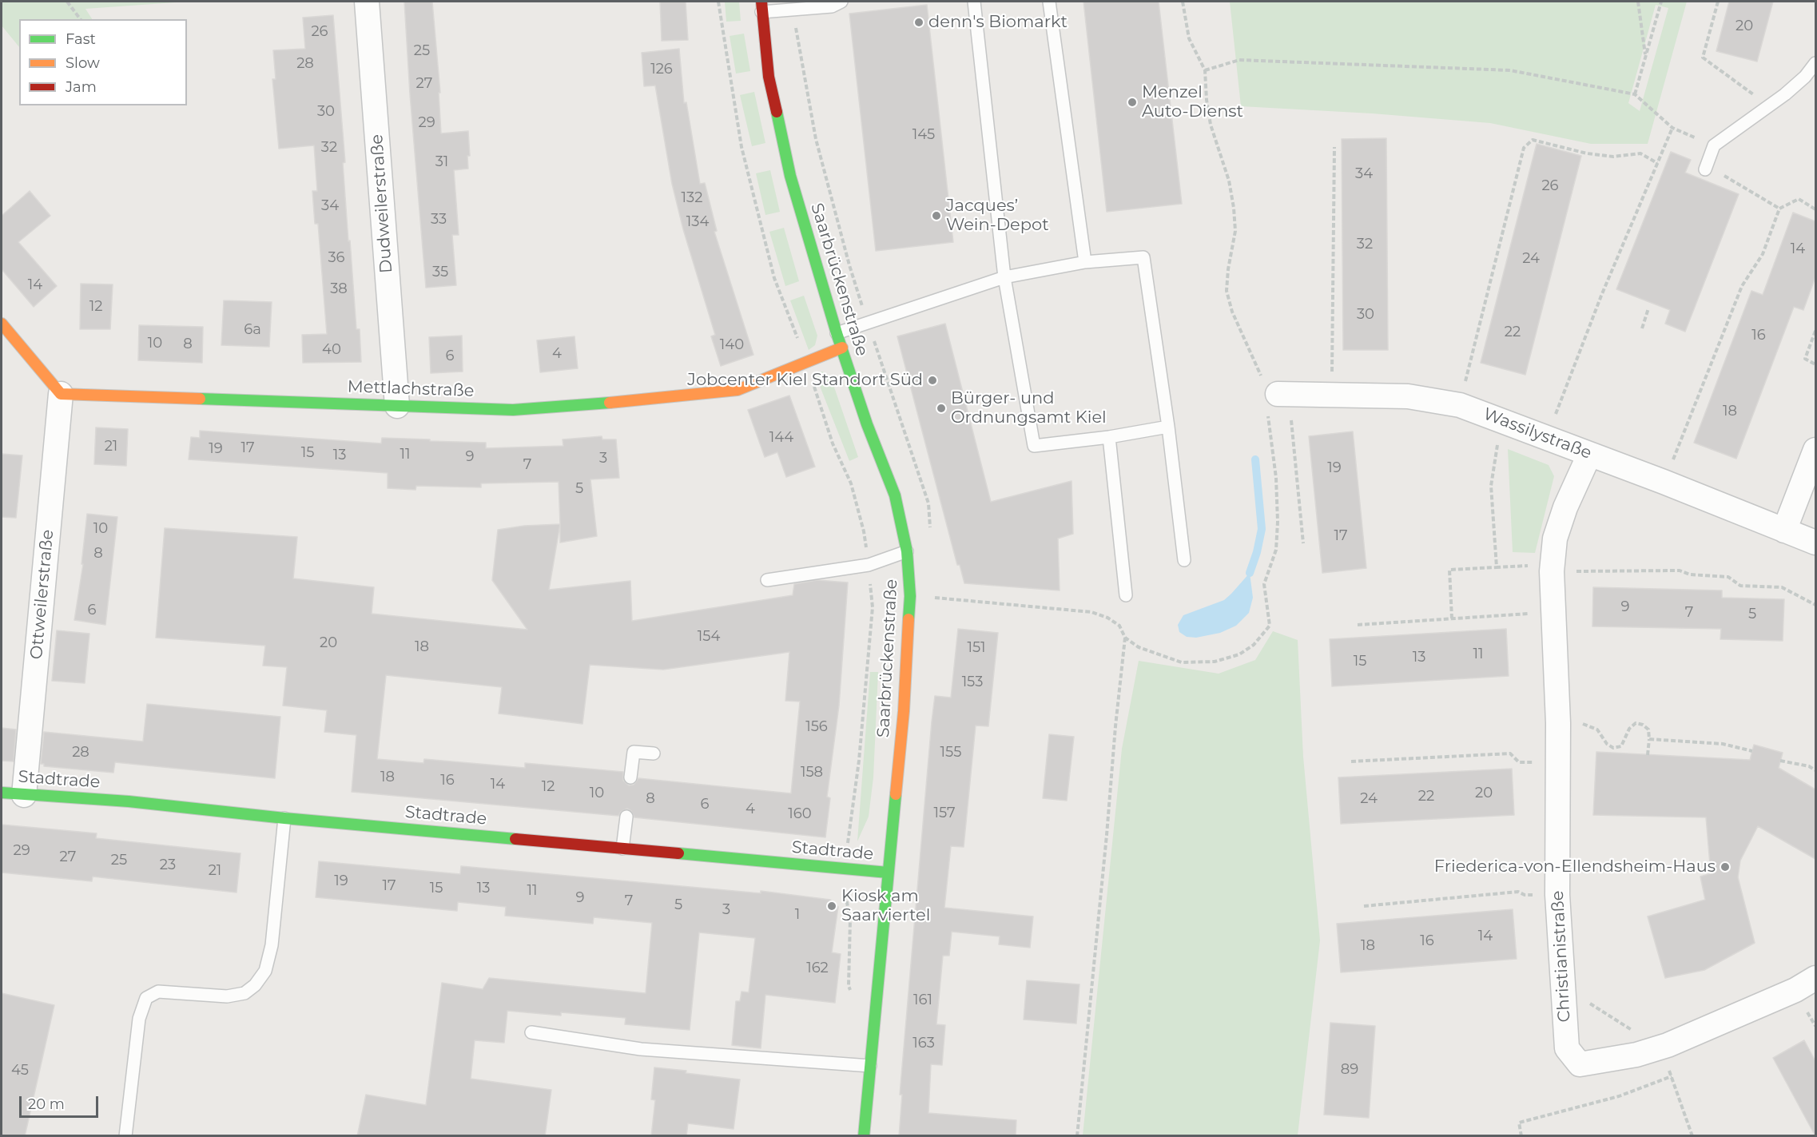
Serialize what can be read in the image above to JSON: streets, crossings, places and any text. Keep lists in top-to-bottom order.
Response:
{
  "streets": {
    "street": [
      "Dudweilerstraße",
      "Saarbrückenstraße",
      "Mettlachstraße",
      "Wassilystraße",
      "Ottweilerstraße",
      "Stadtrade",
      "Christianistraße"
    ]
  },
  "crossings": [
    ["Dudweilerstraße", "Mettlachstraße"],
    ["Saarbrückenstraße", "Mettlachstraße"],
    ["Saarbrückenstraße", "Stadtrade"],
    ["Mettlachstraße", "Ottweilerstraße"],
    ["Wassilystraße", "Christianistraße"],
    ["Ottweilerstraße", "Stadtrade"]
  ],
  "places": [
    "denn's Biomarkt",
    "Menzel Auto-Dienst",
    "Jacques’ Wein-Depot",
    "Jobcenter Kiel Standort Süd",
    "Bürger- und Ordnungsamt Kiel",
    "Friederica-von-Ellendsheim-Haus",
    "Kiosk am Saarviertel"
  ],
  "house_numbers": [
    "20",
    "26",
    "25",
    "28",
    "126",
    "27",
    "30",
    "29",
    "145",
    "32",
    "31",
    "34",
    "26",
    "132",
    "34",
    "33",
    "134",
    "32",
    "14",
    "36",
    "24",
    "35",
    "14",
    "38",
    "12",
    "30",
    "6a",
    "22",
    "16",
    "10",
    "8",
    "140",
    "40",
    "4",
    "6",
    "18",
    "144",
    "21",
    "17",
    "19",
    "15",
    "11",
    "13",
    "9",
    "3",
    "7",
    "19",
    "5",
    "10",
    "17",
    "8",
    "9",
    "6",
    "7",
    "5",
    "154",
    "20",
    "18",
    "151",
    "11",
    "13",
    "15",
    "153",
    "156",
    "28",
    "155",
    "158",
    "18",
    "16",
    "14",
    "12",
    "10",
    "20",
    "22",
    "8",
    "24",
    "6",
    "4",
    "157",
    "160",
    "29",
    "27",
    "25",
    "23",
    "21",
    "19",
    "17",
    "15",
    "13",
    "11",
    "9",
    "7",
    "5",
    "3",
    "1",
    "14",
    "16",
    "18",
    "162",
    "161",
    "163",
    "89",
    "45"
  ],
  "legend": ["Fast", "Slow", "Jam"],
  "scale_bar": "20 m"
}
